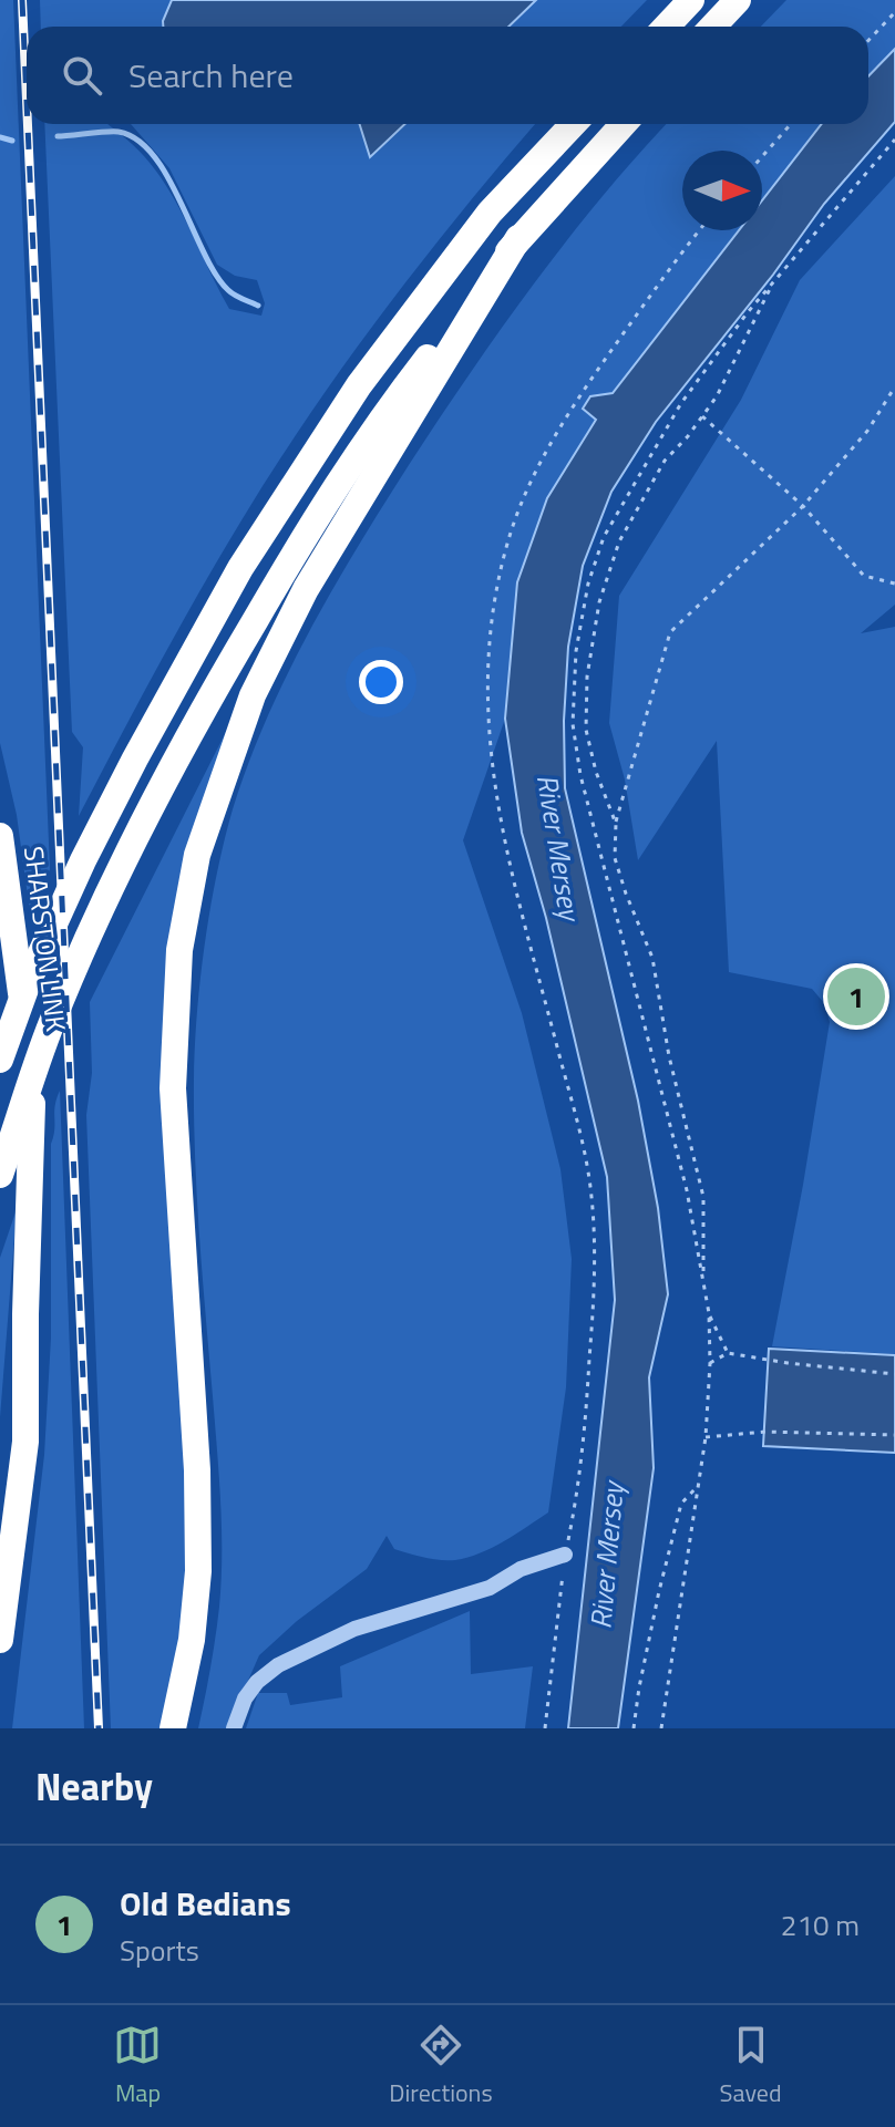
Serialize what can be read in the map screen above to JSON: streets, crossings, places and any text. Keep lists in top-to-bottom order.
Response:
{
  "streets": {
    "highway": ["SHARSTON LINK"]
  },
  "water": ["River Mersey"],
  "north": "right",
  "page": {
    "search": "Search here",
    "pins": "1",
    "heading": "Nearby",
    "list": [
      {
        "mark": "1",
        "name": "Old Bedians",
        "note": "Sports",
        "value": "210 m"
      }
    ],
    "nav": ["Map", "Directions", "Saved"]
  }
}
